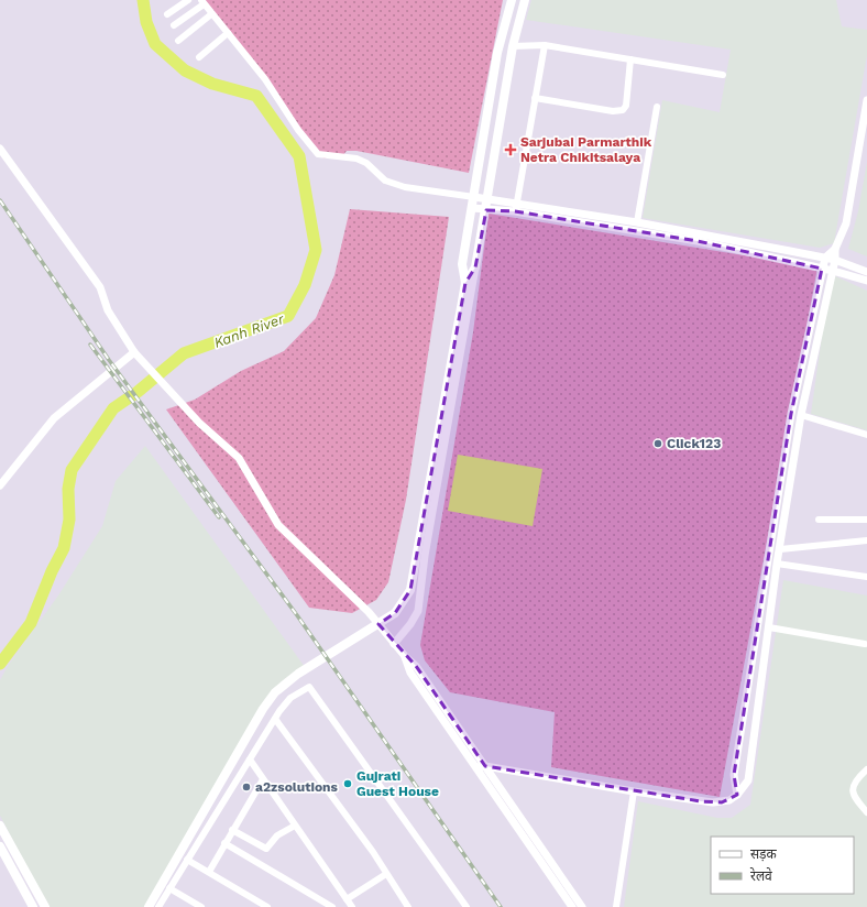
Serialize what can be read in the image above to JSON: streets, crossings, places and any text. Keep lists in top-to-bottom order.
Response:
{
  "water": ["Kanh River"],
  "places": {
    "health": ["Sarjubai Parmarthik Netra Chikitsalaya"],
    "other": ["Click123", "Gujrati Guest House", "a2zsolutions"]
  },
  "legend": ["सड़क", "रेलवे"]
}
